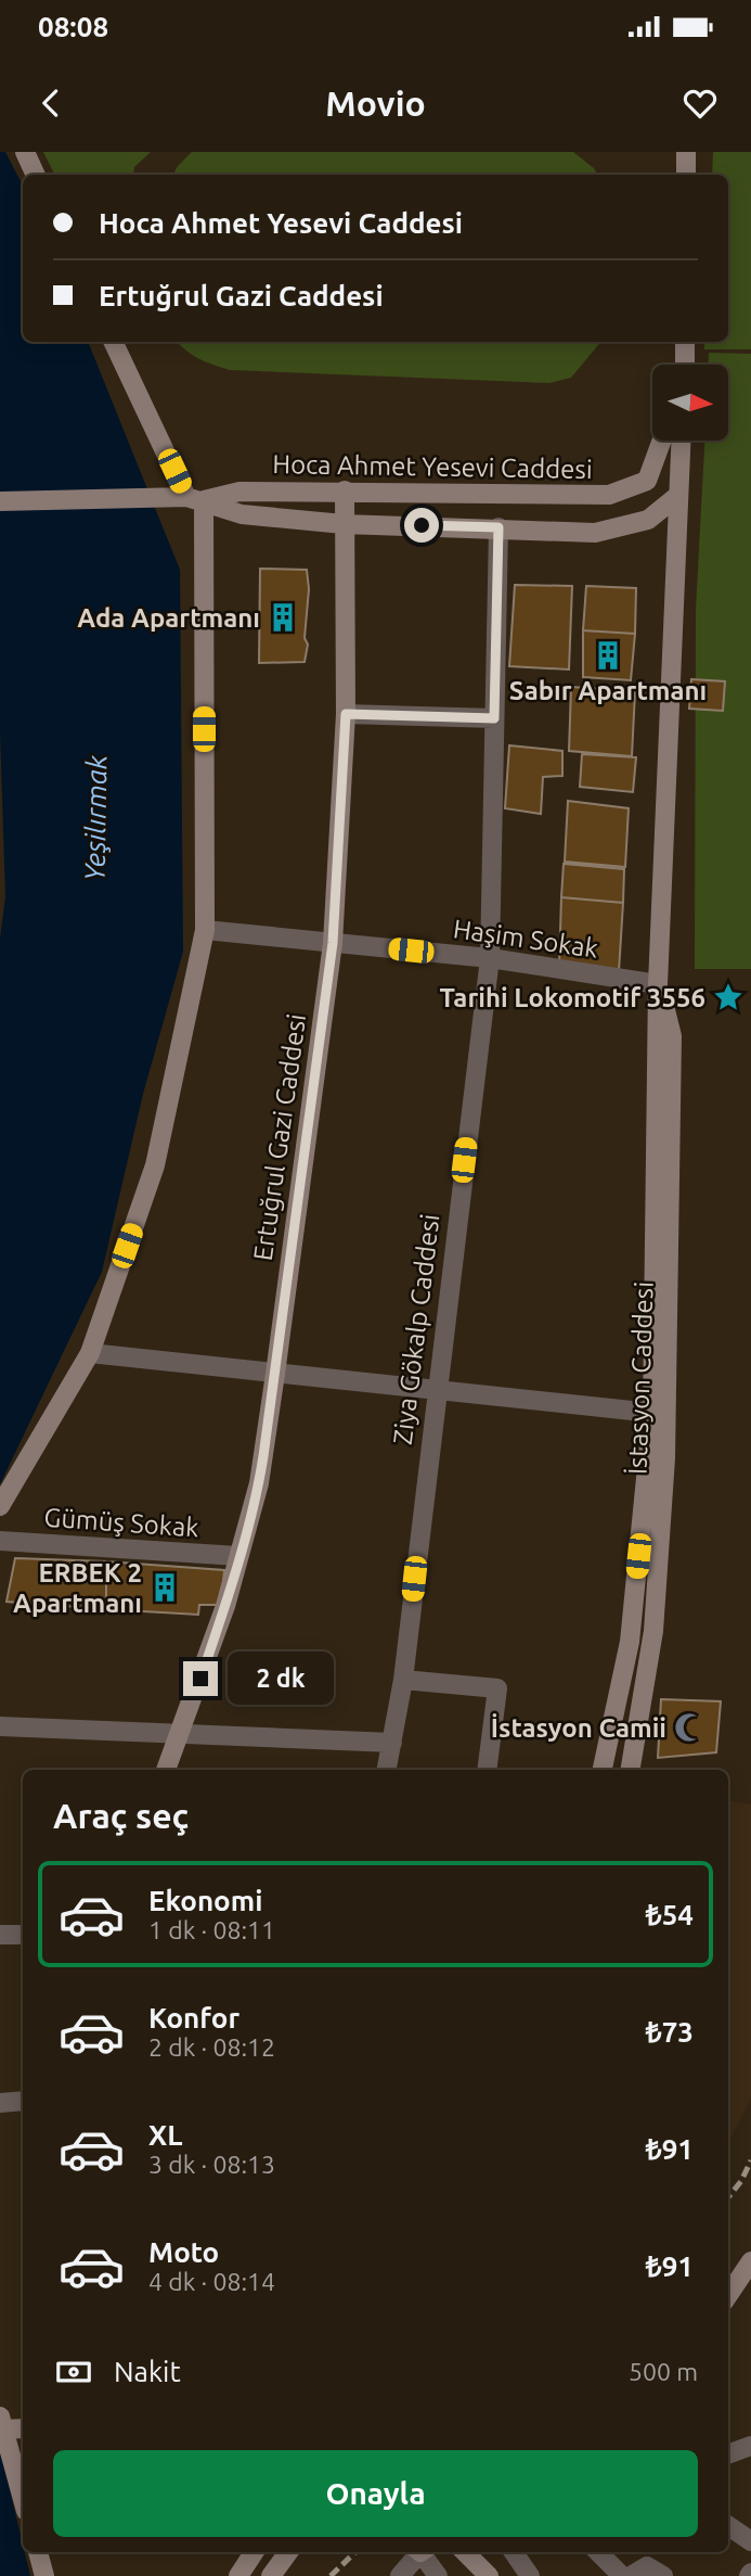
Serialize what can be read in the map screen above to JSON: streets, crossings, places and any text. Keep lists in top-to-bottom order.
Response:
{
  "streets": {
    "street": [
      "Hoca Ahmet Yesevi Caddesi",
      "Haşim Sokak",
      "Ertuğrul Gazi Caddesi",
      "Ziya Gökalp Caddesi",
      "İstasyon Caddesi",
      "Gümüş Sokak"
    ]
  },
  "crossings": [
    ["Hoca Ahmet Yesevi Caddesi", "Ertuğrul Gazi Caddesi"],
    ["Hoca Ahmet Yesevi Caddesi", "Ziya Gökalp Caddesi"],
    ["Hoca Ahmet Yesevi Caddesi", "İstasyon Caddesi"],
    ["Haşim Sokak", "Ertuğrul Gazi Caddesi"],
    ["Haşim Sokak", "Ziya Gökalp Caddesi"],
    ["Haşim Sokak", "İstasyon Caddesi"],
    ["Ertuğrul Gazi Caddesi", "Gümüş Sokak"]
  ],
  "water": ["Yeşilırmak"],
  "places": {
    "building": ["Ada Apartmanı", "Sabır Apartmanı", "ERBEK 2 Apartmanı"],
    "place": ["Tarihi Lokomotif 3556"],
    "mosque": ["İstasyon Camii"]
  },
  "north": "right",
  "page": {
    "status": "08:08",
    "header": "Movio",
    "banner": ["Hoca Ahmet Yesevi Caddesi", "Ertuğrul Gazi Caddesi"],
    "bubble": "2 dk",
    "heading": "Araç seç",
    "list": [
      {
        "name": "Ekonomi",
        "note": "1 dk · 08:11",
        "value": "₺54"
      },
      {
        "name": "Konfor",
        "note": "2 dk · 08:12",
        "value": "₺73"
      },
      {
        "name": "XL",
        "note": "3 dk · 08:13",
        "value": "₺91"
      },
      {
        "name": "Moto",
        "note": "4 dk · 08:14",
        "value": "₺91"
      }
    ],
    "pay": ["Nakit", "500 m"],
    "buttons": "Onayla"
  }
}
